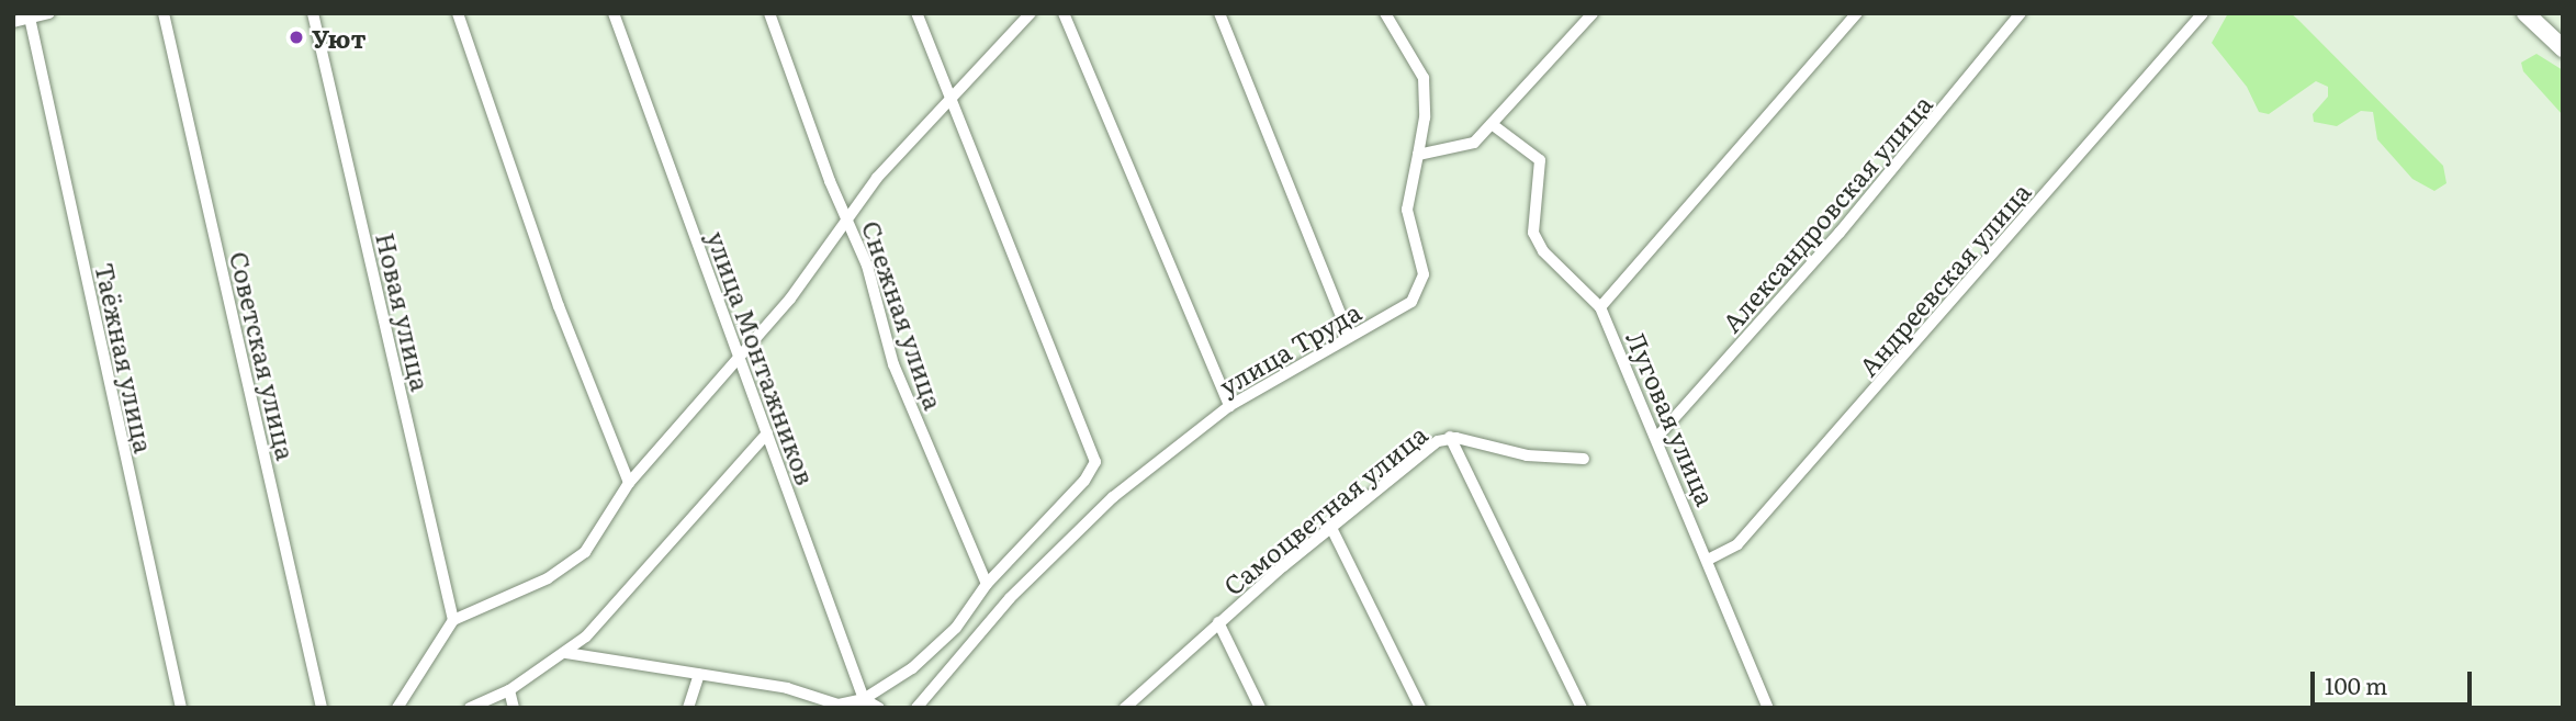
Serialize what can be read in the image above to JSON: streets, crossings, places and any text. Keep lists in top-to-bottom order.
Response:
{
  "streets": {
    "street": [
      "Александровская улица",
      "Андреевская улица",
      "Новая улица",
      "Снежная улица",
      "улица Труда",
      "Советская улица",
      "Таёжная улица",
      "улица Монтажников",
      "Луговая улица",
      "Самоцветная улица"
    ]
  },
  "crossings": [
    ["Александровская улица", "Луговая улица"],
    ["Андреевская улица", "Луговая улица"]
  ],
  "places": ["Уют"],
  "scale_bar": "100 m"
}
